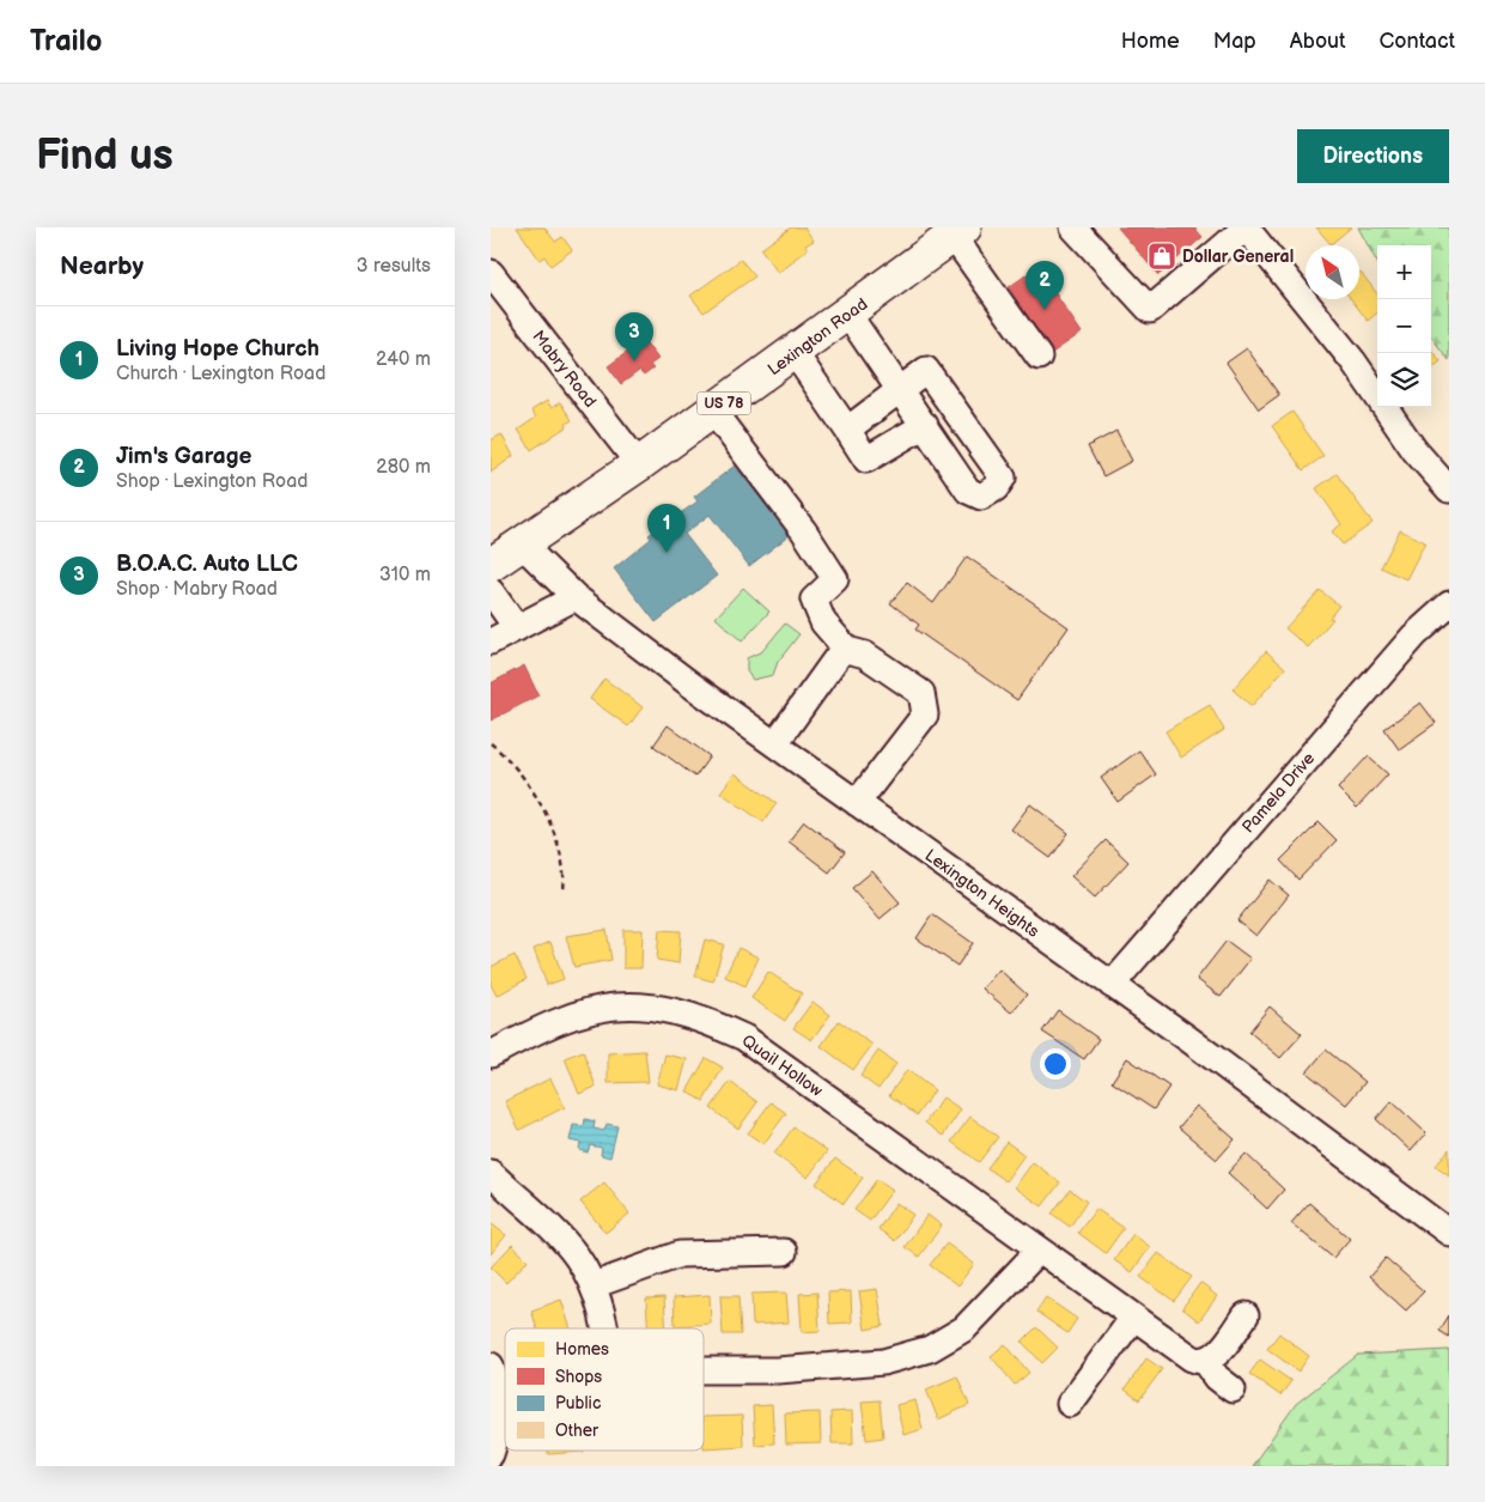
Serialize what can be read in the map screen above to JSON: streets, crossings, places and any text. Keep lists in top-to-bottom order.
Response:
{
  "streets": {
    "highway": ["Lexington Road", "US 78"],
    "street": [
      "Mabry Road",
      "Pamela Drive",
      "Lexington Heights",
      "Quail Hollow"
    ]
  },
  "crossings": [
    ["Lexington Road", "Mabry Road"],
    ["Lexington Road", "Lexington Heights"],
    ["Pamela Drive", "Lexington Heights"]
  ],
  "places": {
    "shop": ["Dollar General"]
  },
  "legend": [
    "Homes",
    "Shops",
    "Public",
    "Other"
  ],
  "north": "top left",
  "page": {
    "header": "Trailo",
    "nav": [
      "Home",
      "Map",
      "About",
      "Contact"
    ],
    "buttons": "Directions",
    "title": "Find us",
    "heading": ["Nearby", "3 results"],
    "map_buttons": ["+", "−"],
    "pins": ["2", "3", "1"],
    "list": [
      {
        "mark": "1",
        "name": "Living Hope Church",
        "note": "Church · Lexington Road",
        "value": "240 m"
      },
      {
        "mark": "2",
        "name": "Jim's Garage",
        "note": "Shop · Lexington Road",
        "value": "280 m"
      },
      {
        "mark": "3",
        "name": "B.O.A.C. Auto LLC",
        "note": "Shop · Mabry Road",
        "value": "310 m"
      }
    ]
  }
}
